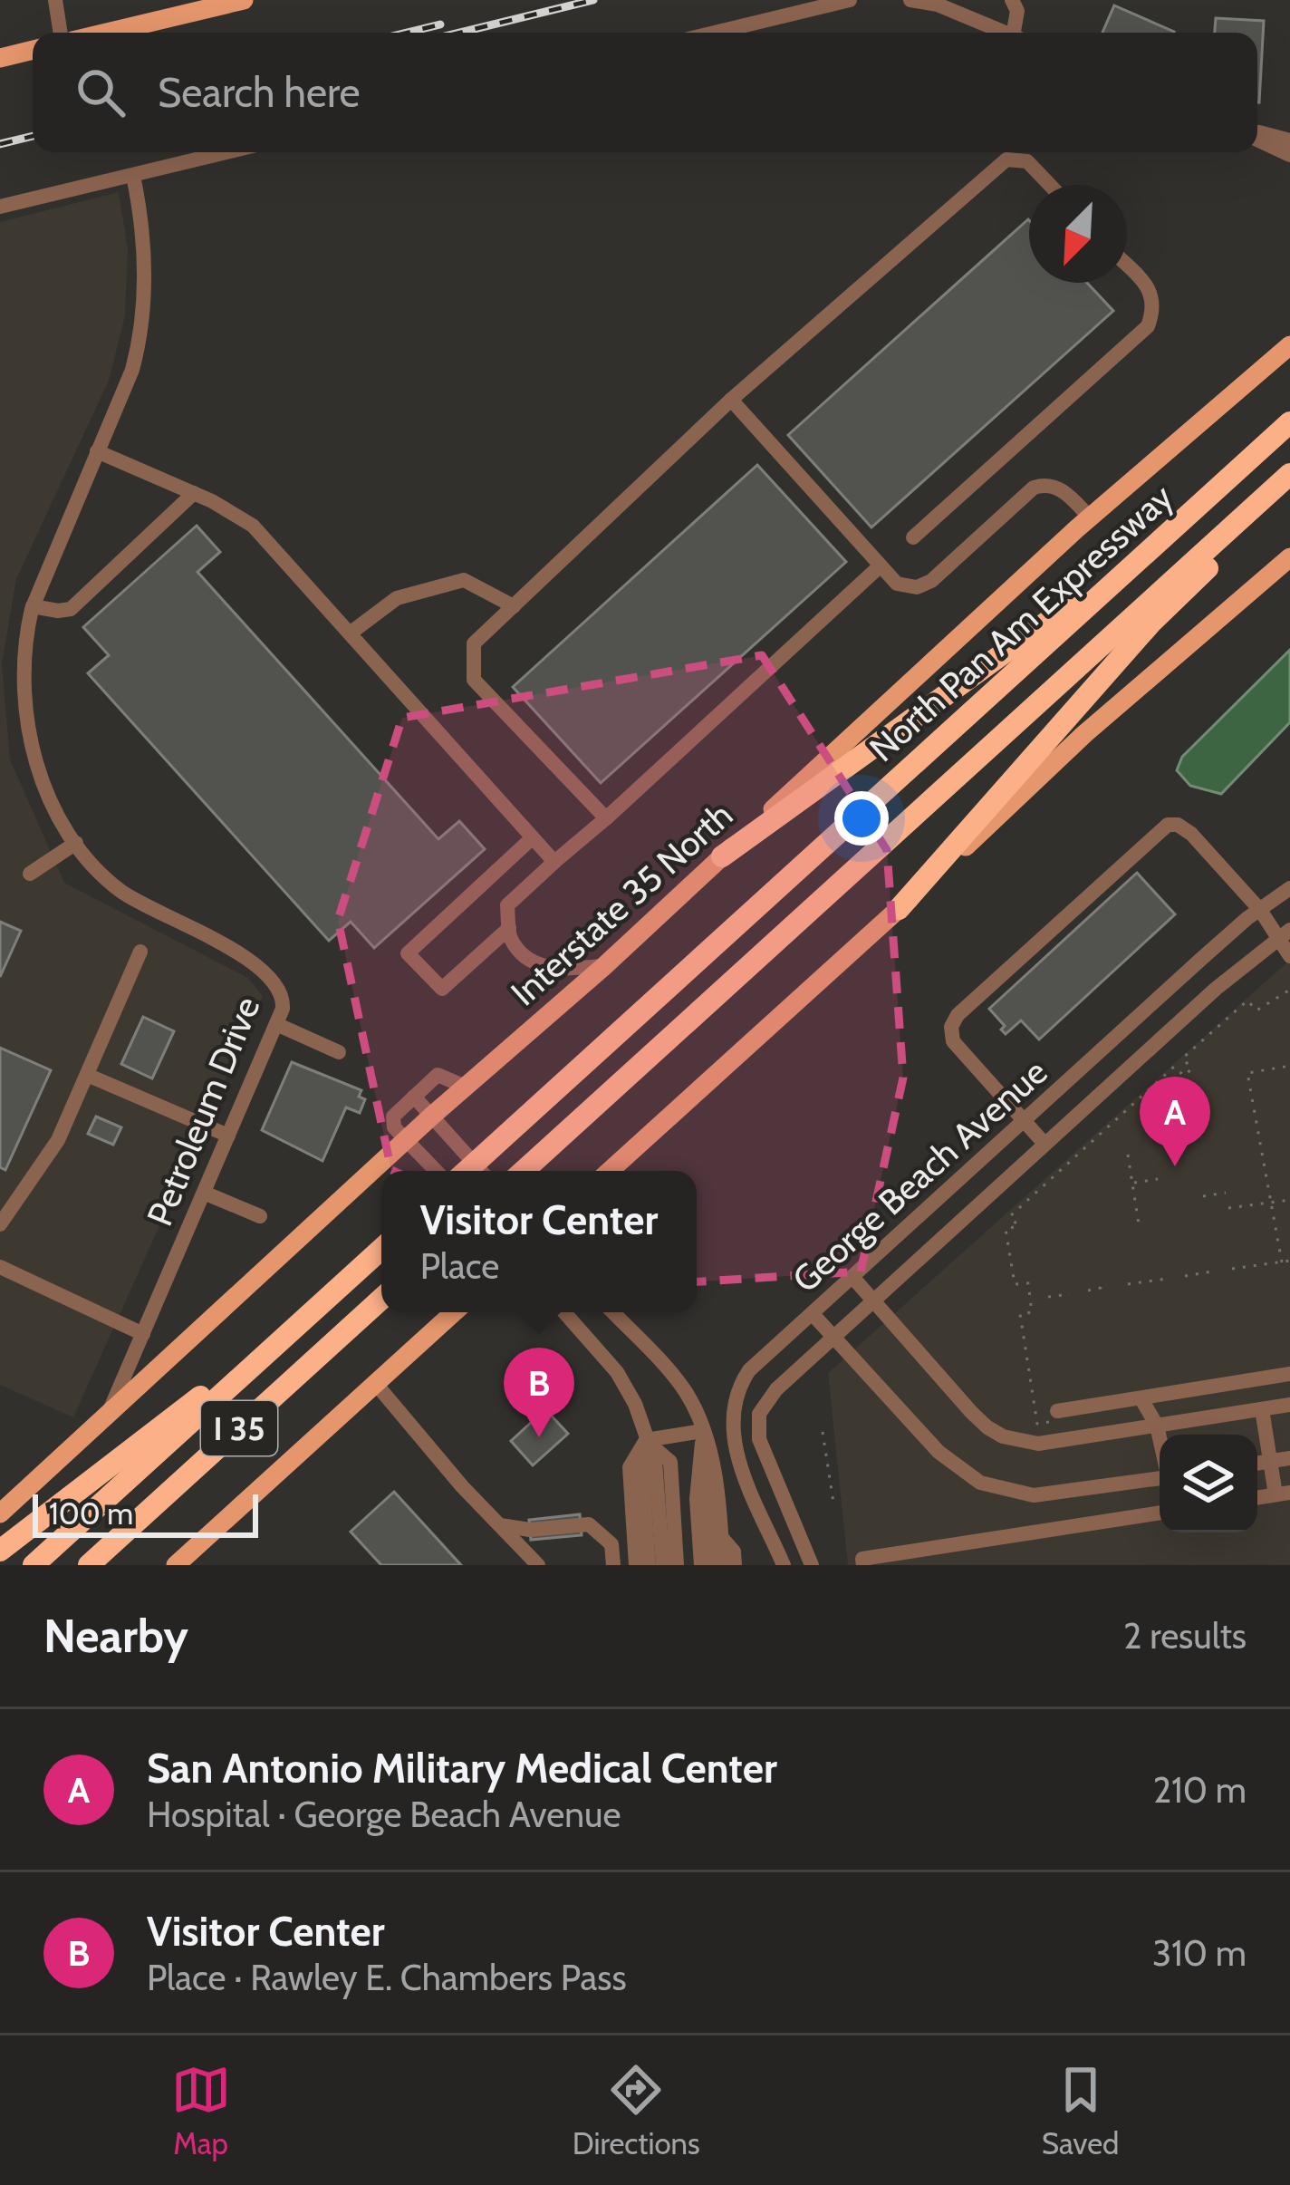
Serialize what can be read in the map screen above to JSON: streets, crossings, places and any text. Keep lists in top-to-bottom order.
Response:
{
  "streets": {
    "highway": ["North Pan Am Expressway", "I 35"],
    "main road": ["Interstate 35 North"],
    "street": ["Petroleum Drive", "George Beach Avenue"]
  },
  "crossings": [
    ["Interstate 35 North", "Petroleum Drive"]
  ],
  "scale_bar": "100 m",
  "north": "bottom left",
  "page": {
    "search": "Search here",
    "pins": ["A", "B"],
    "popup": ["Visitor Center", "Place"],
    "scale": "100 m",
    "heading": ["Nearby", "2 results"],
    "list": [
      {
        "mark": "A",
        "name": "San Antonio Military Medical Center",
        "note": "Hospital · George Beach Avenue",
        "value": "210 m"
      },
      {
        "mark": "B",
        "name": "Visitor Center",
        "note": "Place · Rawley E. Chambers Pass",
        "value": "310 m"
      }
    ],
    "nav": ["Map", "Directions", "Saved"]
  }
}
